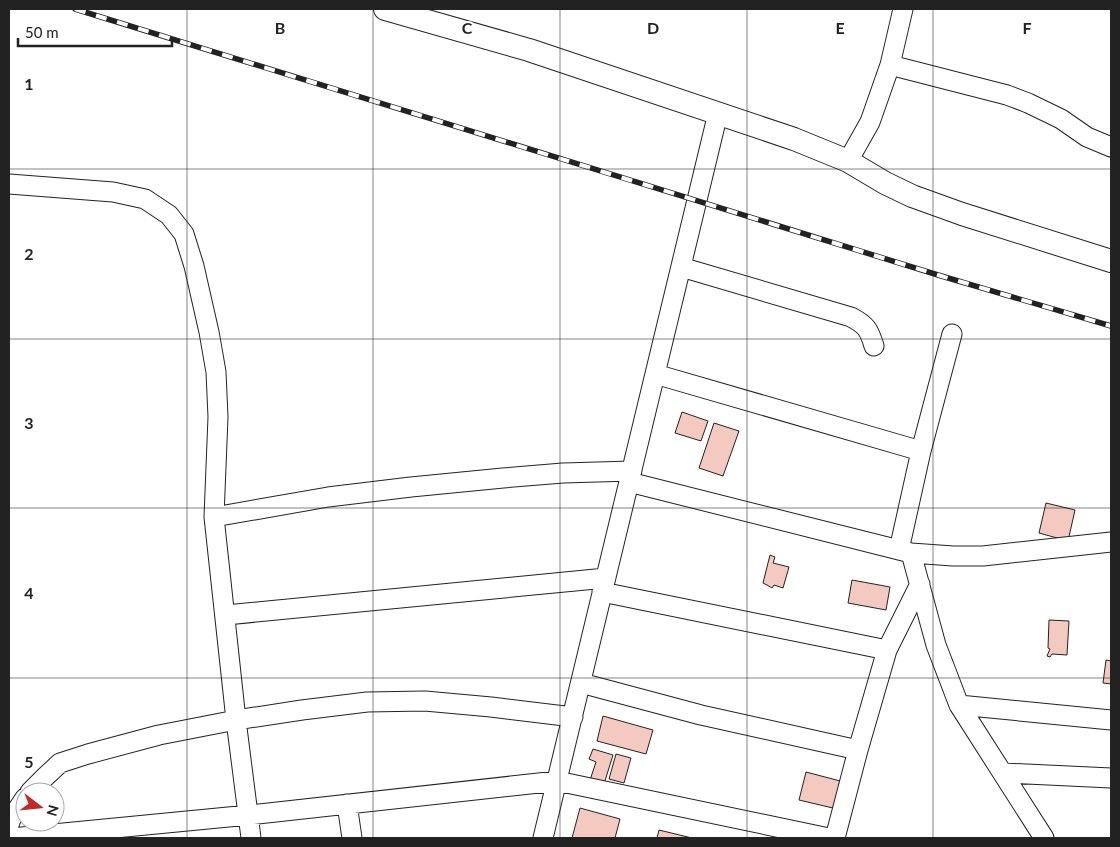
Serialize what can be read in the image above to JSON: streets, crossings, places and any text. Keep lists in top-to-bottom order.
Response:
{
  "scale_bar": "50 m",
  "north": "right",
  "grid": {
    "columns": [
      "B",
      "C",
      "D",
      "E",
      "F"
    ],
    "rows": [
      "1",
      "2",
      "3",
      "4",
      "5"
    ]
  }
}
